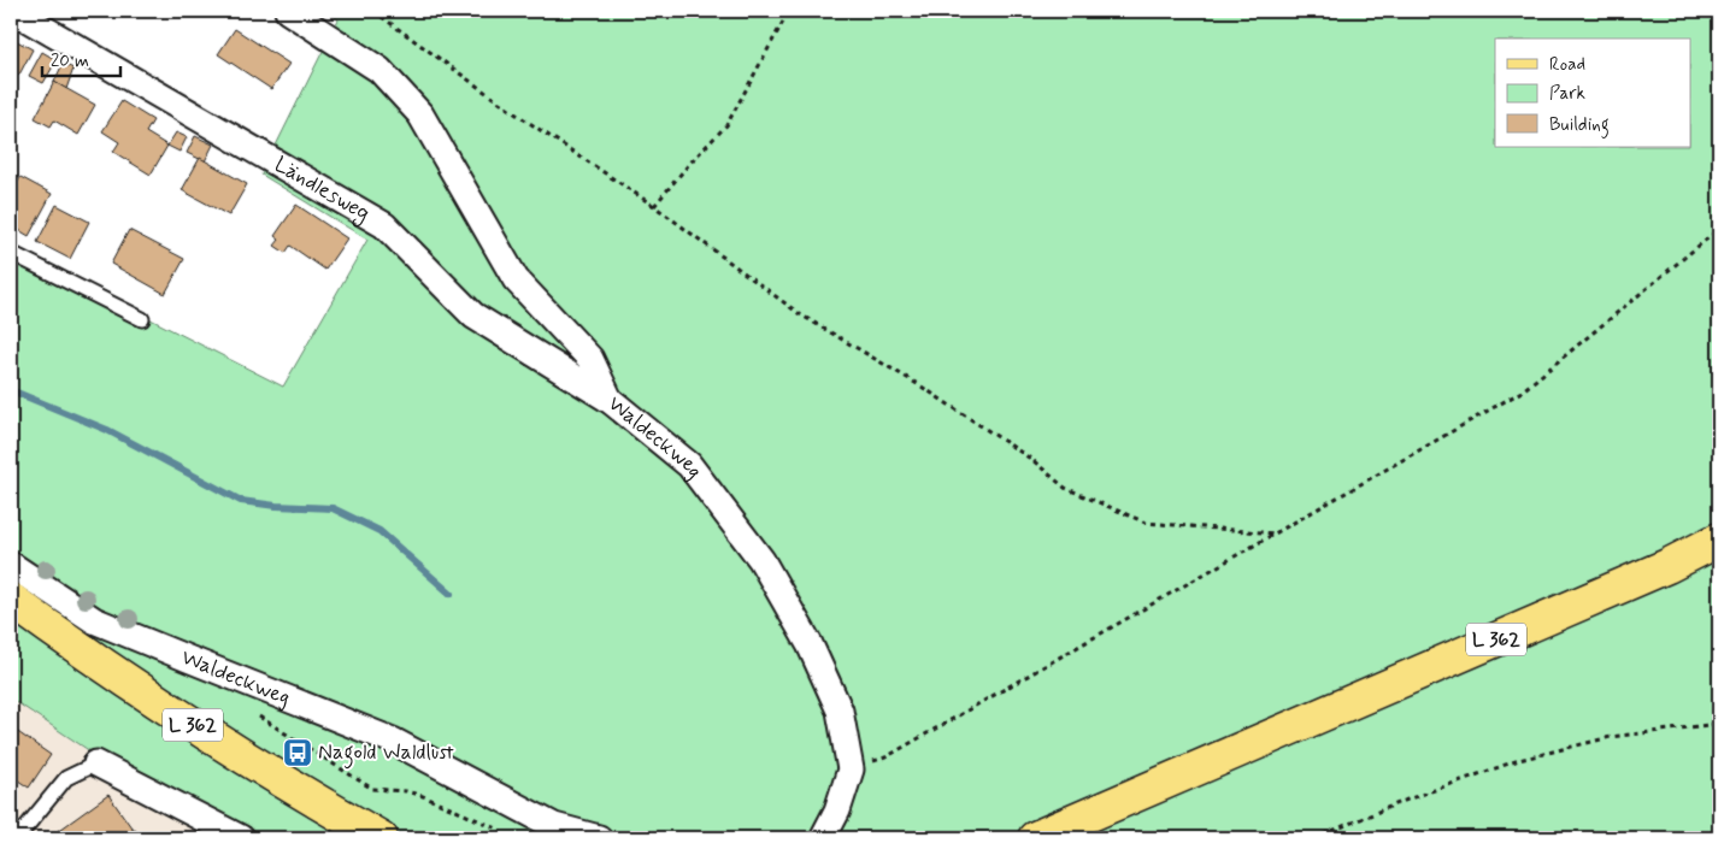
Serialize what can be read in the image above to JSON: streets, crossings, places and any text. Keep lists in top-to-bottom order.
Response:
{
  "streets": {
    "main road": ["L 362"],
    "street": ["Ländlesweg", "Waldeckweg"]
  },
  "crossings": [
    ["Ländlesweg", "Waldeckweg"]
  ],
  "places": {
    "bus stop": ["Nagold Waldlust"]
  },
  "legend": ["Road", "Park", "Building"],
  "scale_bar": "20 m"
}
